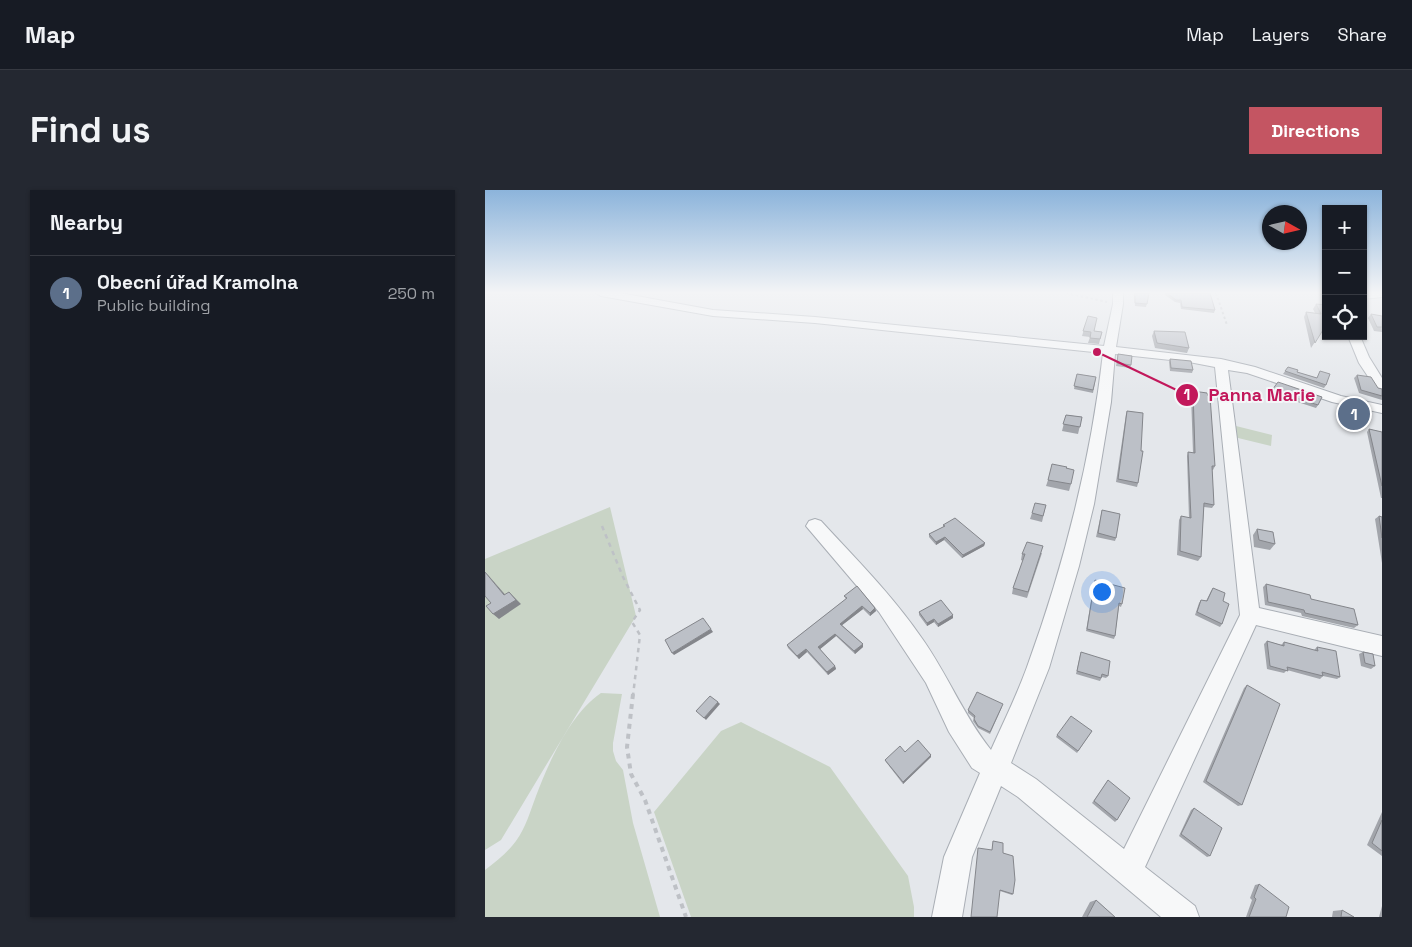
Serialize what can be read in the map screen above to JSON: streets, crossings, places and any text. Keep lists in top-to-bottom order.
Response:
{
  "places": ["Panna Marie"],
  "north": "right",
  "page": {
    "header": "Map",
    "nav": ["Map", "Layers", "Share"],
    "buttons": "Directions",
    "title": "Find us",
    "heading": "Nearby",
    "map_buttons": ["+", "−"],
    "list": [
      {
        "mark": "1",
        "name": "Obecní úřad Kramolna",
        "note": "Public building",
        "value": "250 m"
      }
    ],
    "pins": "1"
  }
}
